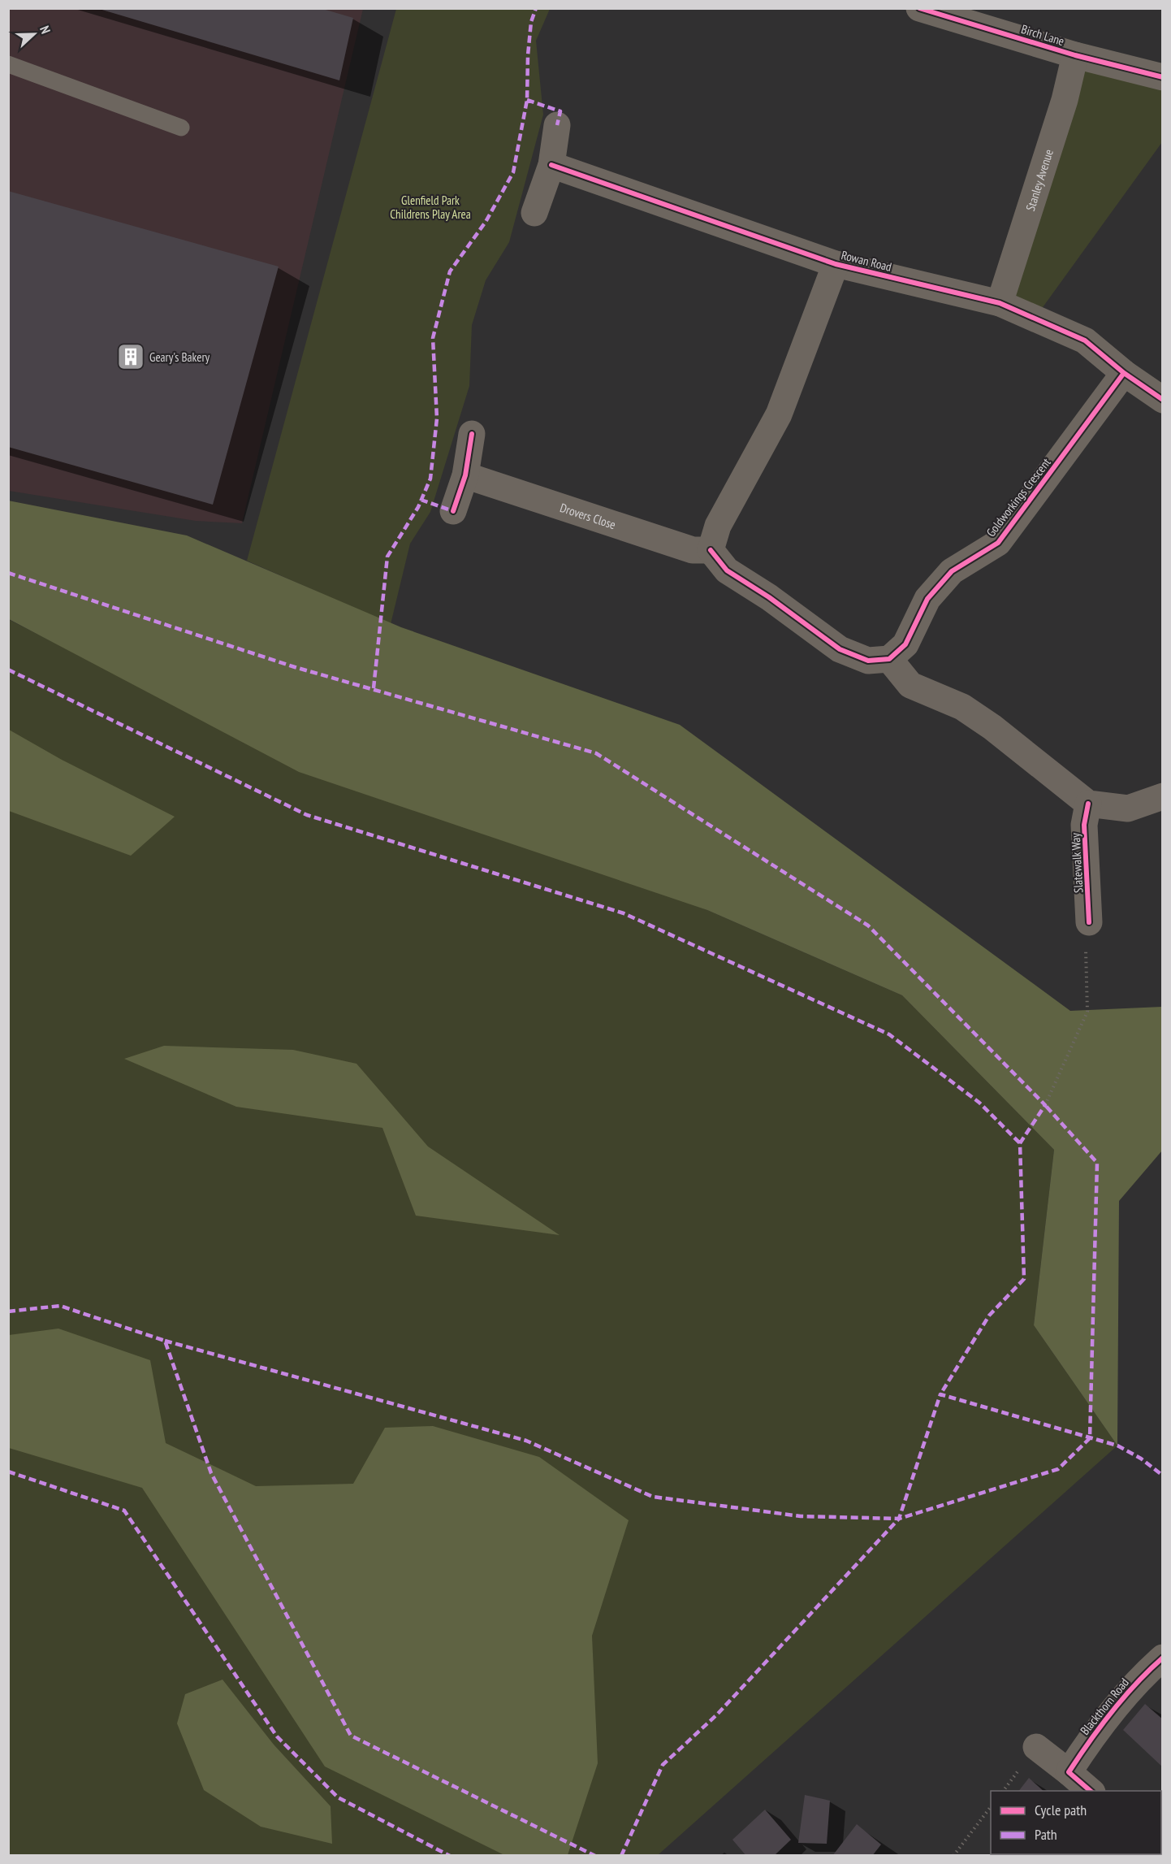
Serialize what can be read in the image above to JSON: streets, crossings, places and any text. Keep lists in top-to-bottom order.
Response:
{
  "streets": {
    "street": [
      "Birch Lane",
      "Stanley Avenue",
      "Rowan Road",
      "Goldworkings Crescent",
      "Drovers Close",
      "Slatewalk Way",
      "Blackthorn Road"
    ]
  },
  "crossings": [
    ["Birch Lane", "Stanley Avenue"],
    ["Stanley Avenue", "Rowan Road"],
    ["Rowan Road", "Goldworkings Crescent"]
  ],
  "parks": ["Glenfield Park Childrens Play Area"],
  "places": {
    "building": ["Geary's Bakery"]
  },
  "legend": ["Cycle path", "Path"],
  "north": "right"
}
